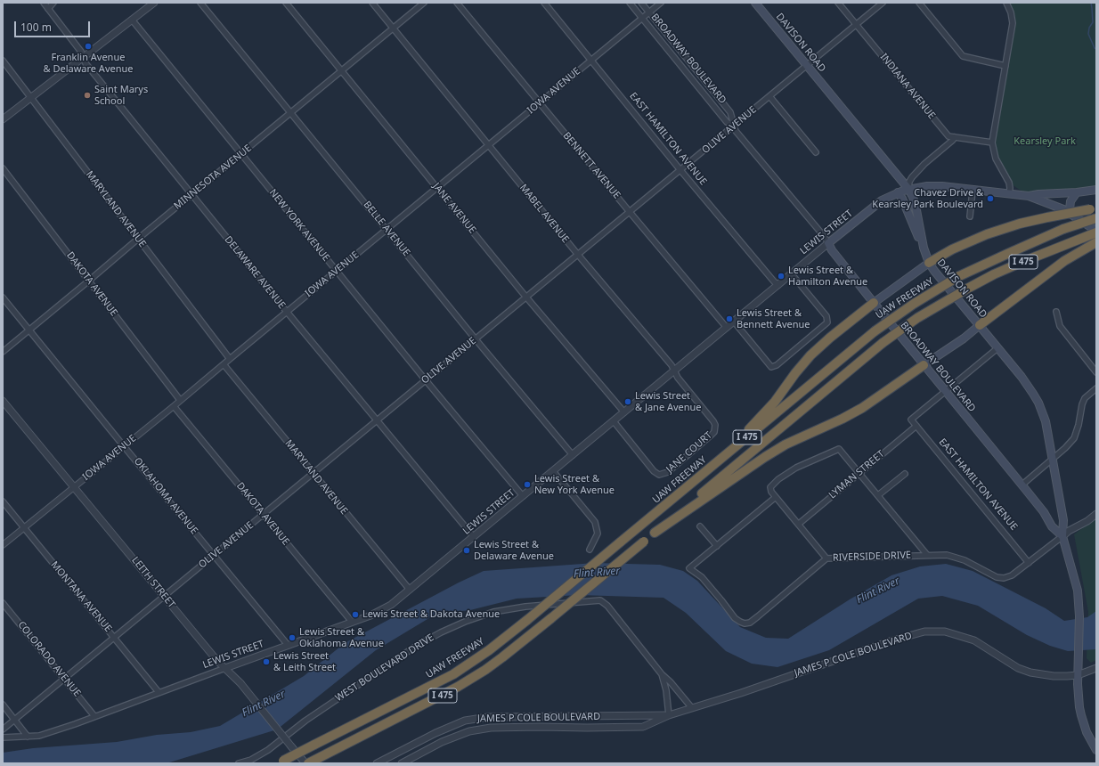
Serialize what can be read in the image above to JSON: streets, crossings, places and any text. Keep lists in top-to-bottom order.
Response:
{
  "streets": {
    "highway": ["I 475", "UAW FREEWAY"],
    "main road": ["DAVISON ROAD", "BROADWAY BOULEVARD", "LEWIS STREET"],
    "street": [
      "INDIANA AVENUE",
      "IOWA AVENUE",
      "OLIVE AVENUE",
      "EAST HAMILTON AVENUE",
      "BENNETT AVENUE",
      "MINNESOTA AVENUE",
      "JANE AVENUE",
      "MARYLAND AVENUE",
      "MABEL AVENUE",
      "NEW YORK AVENUE",
      "BELLE AVENUE",
      "DELAWARE AVENUE",
      "DAKOTA AVENUE",
      "JANE COURT",
      "LYMAN STREET",
      "OKLAHOMA AVENUE",
      "RIVERSIDE DRIVE",
      "LEITH STREET",
      "MONTANA AVENUE",
      "JAMES P COLE BOULEVARD",
      "COLORADO AVENUE",
      "WEST BOULEVARD DRIVE"
    ]
  },
  "crossings": [
    ["DAVISON ROAD", "BROADWAY BOULEVARD"],
    ["DAVISON ROAD", "OLIVE AVENUE"],
    ["DAVISON ROAD", "LEWIS STREET"],
    ["DAVISON ROAD", "RIVERSIDE DRIVE"],
    ["BROADWAY BOULEVARD", "IOWA AVENUE"],
    ["BROADWAY BOULEVARD", "OLIVE AVENUE"],
    ["BROADWAY BOULEVARD", "EAST HAMILTON AVENUE"],
    ["BROADWAY BOULEVARD", "LEWIS STREET"],
    ["BROADWAY BOULEVARD", "RIVERSIDE DRIVE"],
    ["INDIANA AVENUE", "OLIVE AVENUE"],
    ["IOWA AVENUE", "EAST HAMILTON AVENUE"],
    ["IOWA AVENUE", "BENNETT AVENUE"],
    ["IOWA AVENUE", "JANE AVENUE"],
    ["IOWA AVENUE", "MARYLAND AVENUE"],
    ["IOWA AVENUE", "MABEL AVENUE"],
    ["IOWA AVENUE", "NEW YORK AVENUE"],
    ["IOWA AVENUE", "BELLE AVENUE"],
    ["IOWA AVENUE", "DELAWARE AVENUE"],
    ["IOWA AVENUE", "DAKOTA AVENUE"],
    ["IOWA AVENUE", "OKLAHOMA AVENUE"],
    ["IOWA AVENUE", "LEITH STREET"],
    ["IOWA AVENUE", "MONTANA AVENUE"],
    ["OLIVE AVENUE", "EAST HAMILTON AVENUE"],
    ["OLIVE AVENUE", "BENNETT AVENUE"],
    ["OLIVE AVENUE", "JANE AVENUE"],
    ["OLIVE AVENUE", "MARYLAND AVENUE"],
    ["OLIVE AVENUE", "MABEL AVENUE"],
    ["OLIVE AVENUE", "NEW YORK AVENUE"],
    ["OLIVE AVENUE", "BELLE AVENUE"],
    ["OLIVE AVENUE", "DELAWARE AVENUE"],
    ["OLIVE AVENUE", "DAKOTA AVENUE"],
    ["OLIVE AVENUE", "OKLAHOMA AVENUE"],
    ["OLIVE AVENUE", "LEITH STREET"],
    ["OLIVE AVENUE", "MONTANA AVENUE"],
    ["OLIVE AVENUE", "COLORADO AVENUE"],
    ["EAST HAMILTON AVENUE", "LEWIS STREET"],
    ["EAST HAMILTON AVENUE", "LYMAN STREET"],
    ["EAST HAMILTON AVENUE", "RIVERSIDE DRIVE"],
    ["BENNETT AVENUE", "LEWIS STREET"],
    ["MINNESOTA AVENUE", "JANE AVENUE"],
    ["MINNESOTA AVENUE", "MARYLAND AVENUE"],
    ["MINNESOTA AVENUE", "MABEL AVENUE"],
    ["MINNESOTA AVENUE", "NEW YORK AVENUE"],
    ["MINNESOTA AVENUE", "BELLE AVENUE"],
    ["MINNESOTA AVENUE", "DELAWARE AVENUE"],
    ["MINNESOTA AVENUE", "DAKOTA AVENUE"],
    ["MINNESOTA AVENUE", "OKLAHOMA AVENUE"],
    ["JANE AVENUE", "LEWIS STREET"],
    ["MARYLAND AVENUE", "LEWIS STREET"],
    ["MABEL AVENUE", "LEWIS STREET"],
    ["MABEL AVENUE", "JANE COURT"],
    ["NEW YORK AVENUE", "LEWIS STREET"],
    ["BELLE AVENUE", "LEWIS STREET"],
    ["LEWIS STREET", "DELAWARE AVENUE"],
    ["LEWIS STREET", "DAKOTA AVENUE"],
    ["LEWIS STREET", "JANE COURT"],
    ["LEWIS STREET", "OKLAHOMA AVENUE"],
    ["LEWIS STREET", "LEITH STREET"],
    ["LEWIS STREET", "MONTANA AVENUE"],
    ["LEWIS STREET", "COLORADO AVENUE"]
  ],
  "water": ["Flint River"],
  "parks": ["Kearsley Park"],
  "places": [
    "Franklin Avenue & Delaware Avenue",
    "Saint Marys School",
    "Chavez Drive & Kearsley Park Boulevard",
    "Lewis Street & Hamilton Avenue",
    "Lewis Street & Bennett Avenue",
    "Lewis Street & Jane Avenue",
    "Lewis Street & New York Avenue",
    "Lewis Street & Delaware Avenue",
    "Lewis Street & Dakota Avenue",
    "Lewis Street & Oklahoma Avenue",
    "Lewis Street & Leith Street"
  ],
  "scale_bar": "100 m"
}
